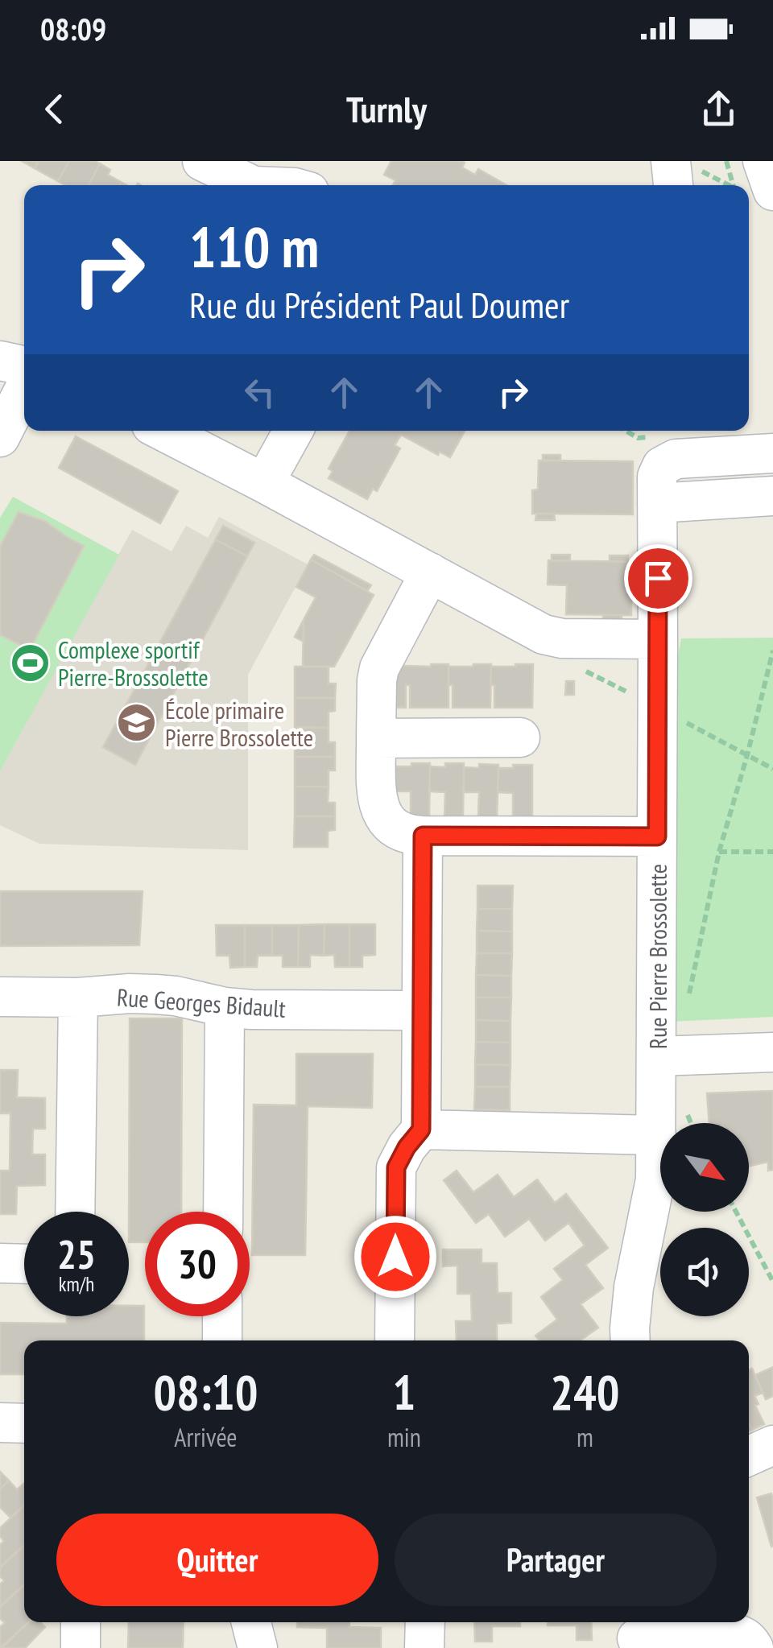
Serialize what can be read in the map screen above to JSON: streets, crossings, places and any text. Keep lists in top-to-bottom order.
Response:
{
  "streets": {
    "street": ["Rue Pierre Brossolette", "Rue Georges Bidault"]
  },
  "places": {
    "sports": ["Complexe sportif Pierre-Brossolette"],
    "school or university": ["École primaire Pierre Brossolette"]
  },
  "north": "bottom right",
  "page": {
    "status": "08:09",
    "header": "Turnly",
    "turn": ["110 m", "Rue du Président Paul Doumer"],
    "speed": "25 km/h",
    "limit": "30",
    "eta": [
      "08:10",
      "Arrivée",
      "1",
      "min",
      "240",
      "m"
    ],
    "buttons": ["Quitter", "Partager"]
  }
}
